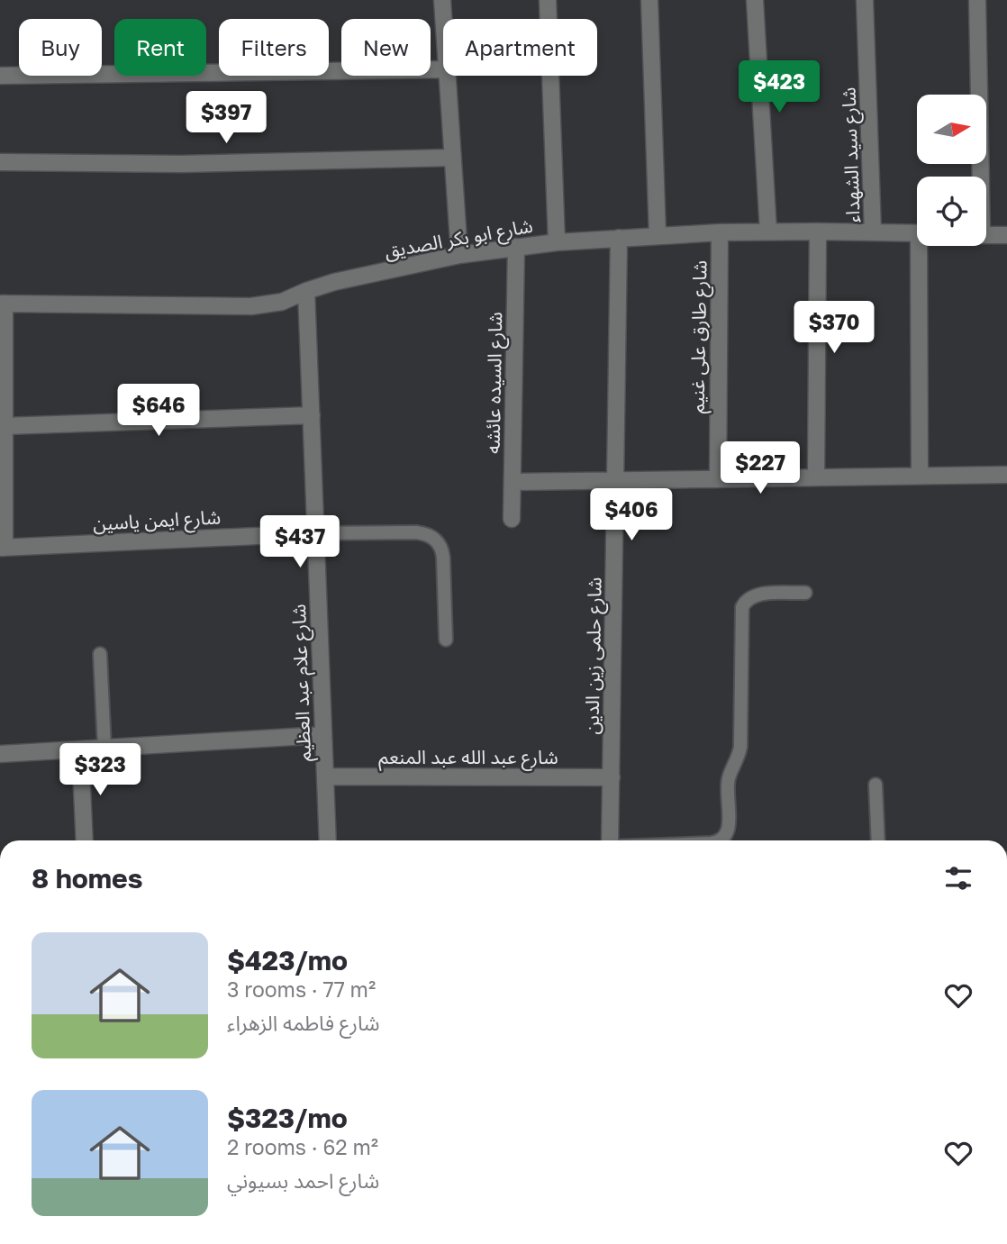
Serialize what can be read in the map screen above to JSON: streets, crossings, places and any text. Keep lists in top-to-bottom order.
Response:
{
  "streets": {
    "street": [
      "شارع سيد الشهداء",
      "شارع ابو بكر الصديق",
      "شارع طارق على غنيم",
      "شارع السيده عائشه",
      "شارع ايمن ياسين",
      "شارع حلمى زين الدين",
      "شارع علام عبد العظيم",
      "شارع عبد الله عبد المنعم"
    ]
  },
  "crossings": [
    ["شارع سيد الشهداء", "شارع ابو بكر الصديق"],
    ["شارع ابو بكر الصديق", "شارع طارق على غنيم"],
    ["شارع ابو بكر الصديق", "شارع السيده عائشه"],
    ["شارع ابو بكر الصديق", "شارع حلمى زين الدين"],
    ["شارع ابو بكر الصديق", "شارع علام عبد العظيم"],
    ["شارع ايمن ياسين", "شارع علام عبد العظيم"],
    ["شارع حلمى زين الدين", "شارع عبد الله عبد المنعم"],
    ["شارع علام عبد العظيم", "شارع عبد الله عبد المنعم"]
  ],
  "north": "right",
  "page": {
    "chip": [
      "Buy",
      "Rent",
      "Filters",
      "New",
      "Apartment"
    ],
    "price": [
      "$423",
      "$397",
      "$370",
      "$646",
      "$227",
      "$406",
      "$437",
      "$323"
    ],
    "heading": "8 homes",
    "list": [
      {
        "name": "$423/mo",
        "note": "3 rooms · 77 m² · شارع فاطمه الزهراء"
      },
      {
        "name": "$323/mo",
        "note": "2 rooms · 62 m² · شارع احمد بسيوني"
      }
    ]
  }
}
